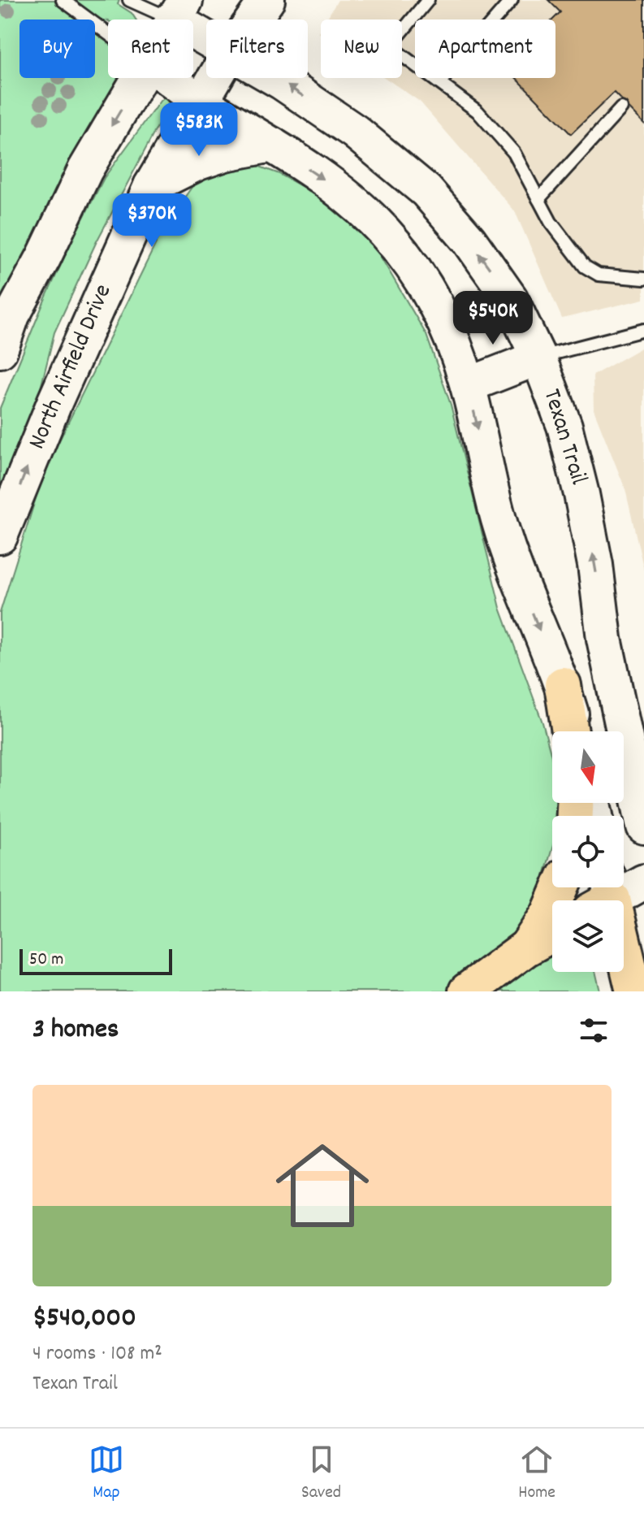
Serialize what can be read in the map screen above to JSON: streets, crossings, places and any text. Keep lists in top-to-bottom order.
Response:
{
  "streets": {
    "main road": ["North Airfield Drive", "Texan Trail"]
  },
  "scale_bar": "50 m",
  "north": "bottom",
  "page": {
    "chip": [
      "Buy",
      "Rent",
      "Filters",
      "New",
      "Apartment"
    ],
    "price": ["$583K", "$370K", "$540K"],
    "scale": "50 m",
    "heading": "3 homes",
    "list": [
      {
        "name": "$540,000",
        "note": "4 rooms · 108 m² · Texan Trail"
      }
    ],
    "tabs": ["Map", "Saved", "Home"]
  }
}
